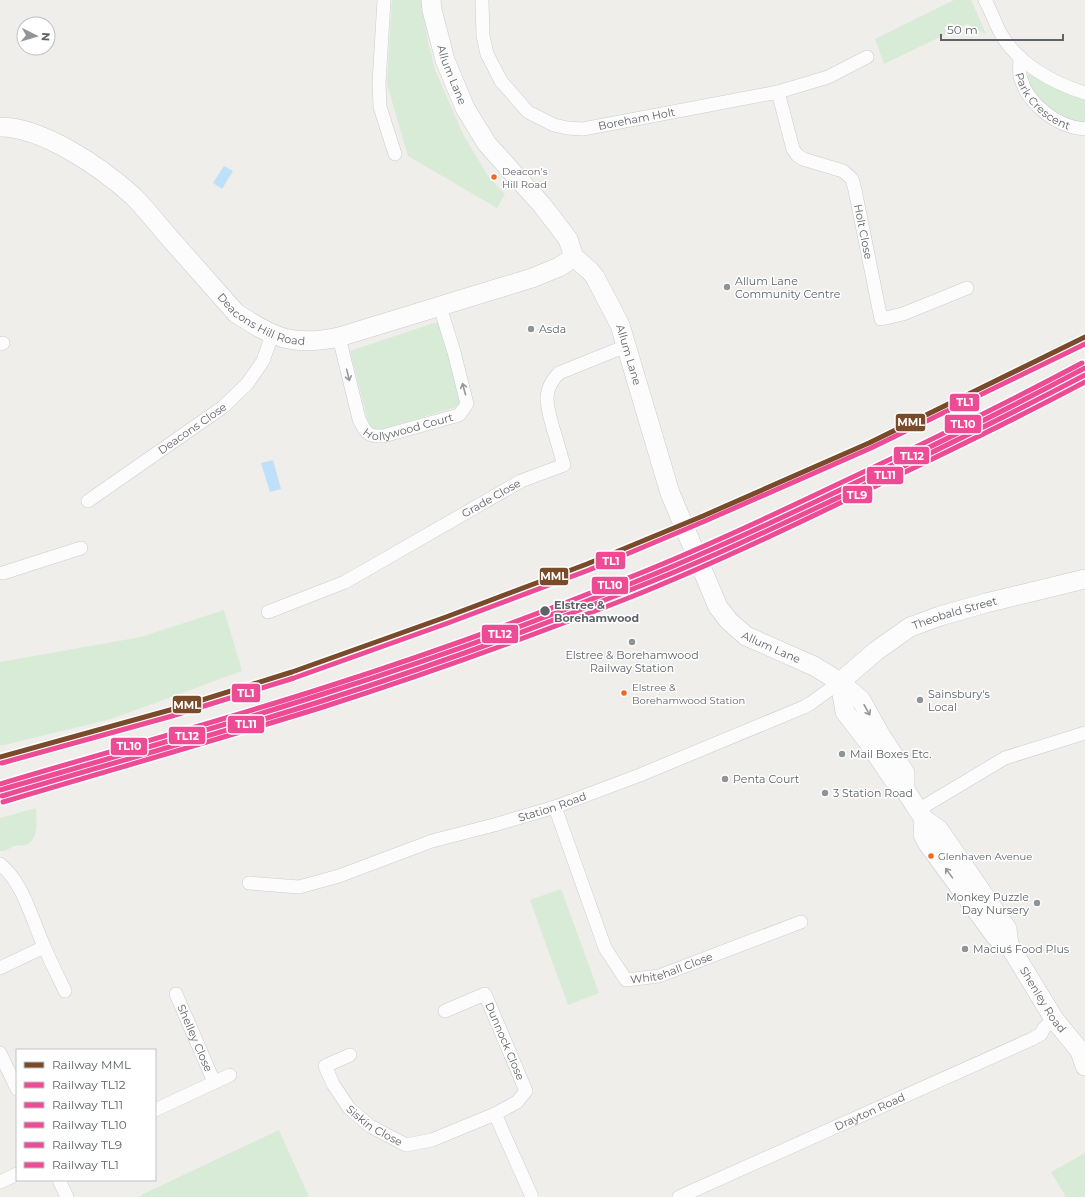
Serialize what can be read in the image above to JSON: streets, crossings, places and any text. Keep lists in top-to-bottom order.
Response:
{
  "streets": {
    "main road": [
      "Allum Lane",
      "Deacons Hill Road",
      "Theobald Street",
      "Shenley Road"
    ],
    "street": [
      "Park Crescent",
      "Boreham Holt",
      "Holt Close",
      "Hollywood Court",
      "Deacons Close",
      "Grade Close",
      "Station Road",
      "Whitehall Close",
      "Shelley Close",
      "Dunnock Close",
      "Drayton Road",
      "Siskin Close"
    ]
  },
  "crossings": [
    ["Allum Lane", "Deacons Hill Road"],
    ["Allum Lane", "Grade Close"],
    ["Allum Lane", "Theobald Street"],
    ["Allum Lane", "Station Road"],
    ["Allum Lane", "Shenley Road"],
    ["Boreham Holt", "Holt Close"],
    ["Deacons Hill Road", "Hollywood Court"],
    ["Deacons Hill Road", "Deacons Close"],
    ["Theobald Street", "Station Road"],
    ["Theobald Street", "Shenley Road"],
    ["Station Road", "Whitehall Close"],
    ["Station Road", "Shenley Road"],
    ["Shenley Road", "Drayton Road"],
    ["Dunnock Close", "Siskin Close"]
  ],
  "places": [
    "Deacon's Hill Road",
    "Allum Lane Community Centre",
    "Asda",
    "Elstree & Borehamwood",
    "Elstree & Borehamwood Railway Station",
    "Elstree & Borehamwood Station",
    "Sainsbury's Local",
    "Mail Boxes Etc.",
    "Penta Court",
    "3 Station Road",
    "Glenhaven Avenue",
    "Monkey Puzzle Day Nursery",
    "Maciuś Food Plus"
  ],
  "lines": [
    "rail line MML",
    "rail line TL1",
    "rail line TL10",
    "rail line TL12",
    "rail line TL11",
    "rail line TL9"
  ],
  "legend": [
    "Railway MML",
    "Railway TL12",
    "Railway TL11",
    "Railway TL10",
    "Railway TL9",
    "Railway TL1"
  ],
  "scale_bar": "50 m",
  "north": "right"
}
